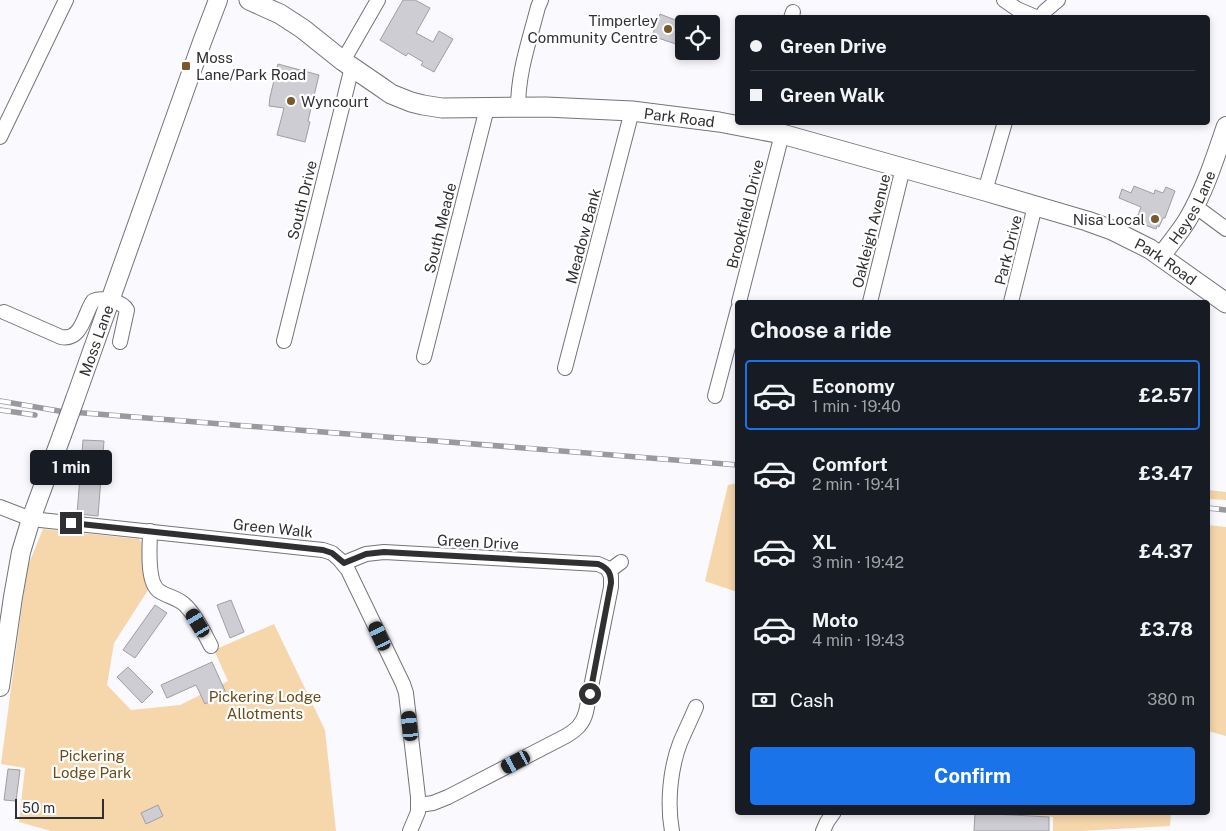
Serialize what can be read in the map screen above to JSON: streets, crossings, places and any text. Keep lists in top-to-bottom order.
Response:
{
  "streets": {
    "main road": ["Park Road"],
    "street": [
      "South Drive",
      "Heyes Lane",
      "Brookfield Drive",
      "South Meade",
      "Oakleigh Avenue",
      "Meadow Bank",
      "Park Drive",
      "Moss Lane",
      "Green Walk",
      "Green Drive"
    ]
  },
  "crossings": [
    ["Park Road", "South Drive"],
    ["Park Road", "Heyes Lane"],
    ["Park Road", "Brookfield Drive"],
    ["Park Road", "South Meade"],
    ["Park Road", "Oakleigh Avenue"],
    ["Park Road", "Meadow Bank"],
    ["Park Road", "Park Drive"],
    ["Moss Lane", "Green Walk"],
    ["Green Walk", "Green Drive"]
  ],
  "parks": ["Pickering Lodge Allotments", "Pickering Lodge Park"],
  "places": {
    "other": ["Timperley Community Centre", "Wyncourt", "Nisa Local"],
    "transit": ["Moss Lane/Park Road"]
  },
  "scale_bar": "50 m",
  "page": {
    "banner": ["Green Drive", "Green Walk"],
    "heading": "Choose a ride",
    "list": [
      {
        "name": "Economy",
        "note": "1 min · 19:40",
        "value": "£2.57"
      },
      {
        "name": "Comfort",
        "note": "2 min · 19:41",
        "value": "£3.47"
      },
      {
        "name": "XL",
        "note": "3 min · 19:42",
        "value": "£4.37"
      },
      {
        "name": "Moto",
        "note": "4 min · 19:43",
        "value": "£3.78"
      }
    ],
    "bubble": "1 min",
    "pay": ["Cash", "380 m"],
    "buttons": "Confirm",
    "scale": "50 m"
  }
}
